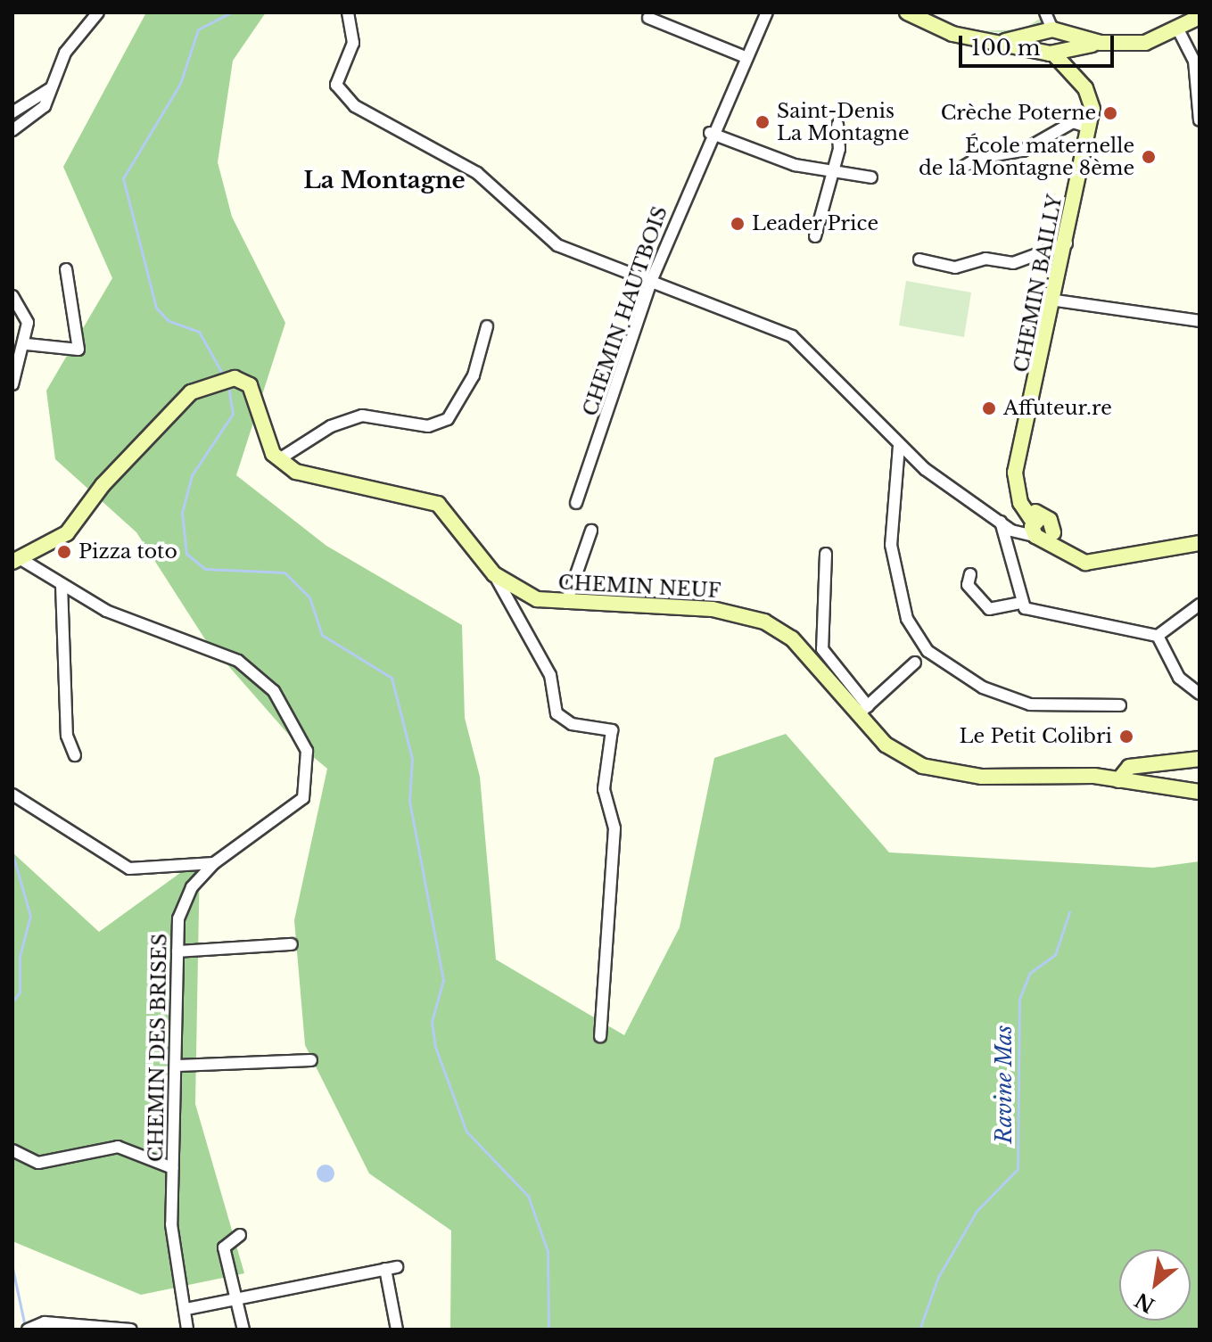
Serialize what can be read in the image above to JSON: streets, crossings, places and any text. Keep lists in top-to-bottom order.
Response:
{
  "streets": {
    "street": [
      "CHEMIN BAILLY",
      "CHEMIN HAUTBOIS",
      "CHEMIN NEUF",
      "CHEMIN DES BRISES"
    ]
  },
  "districts": ["La Montagne"],
  "water": ["Ravine Mas"],
  "places": [
    "Crèche Poterne",
    "Saint-Denis La Montagne",
    "École maternelle de la Montagne 8ème",
    "Leader Price",
    "Affuteur.re",
    "Pizza toto",
    "Le Petit Colibri"
  ],
  "scale_bar": "100 m",
  "north": "bottom left"
}
